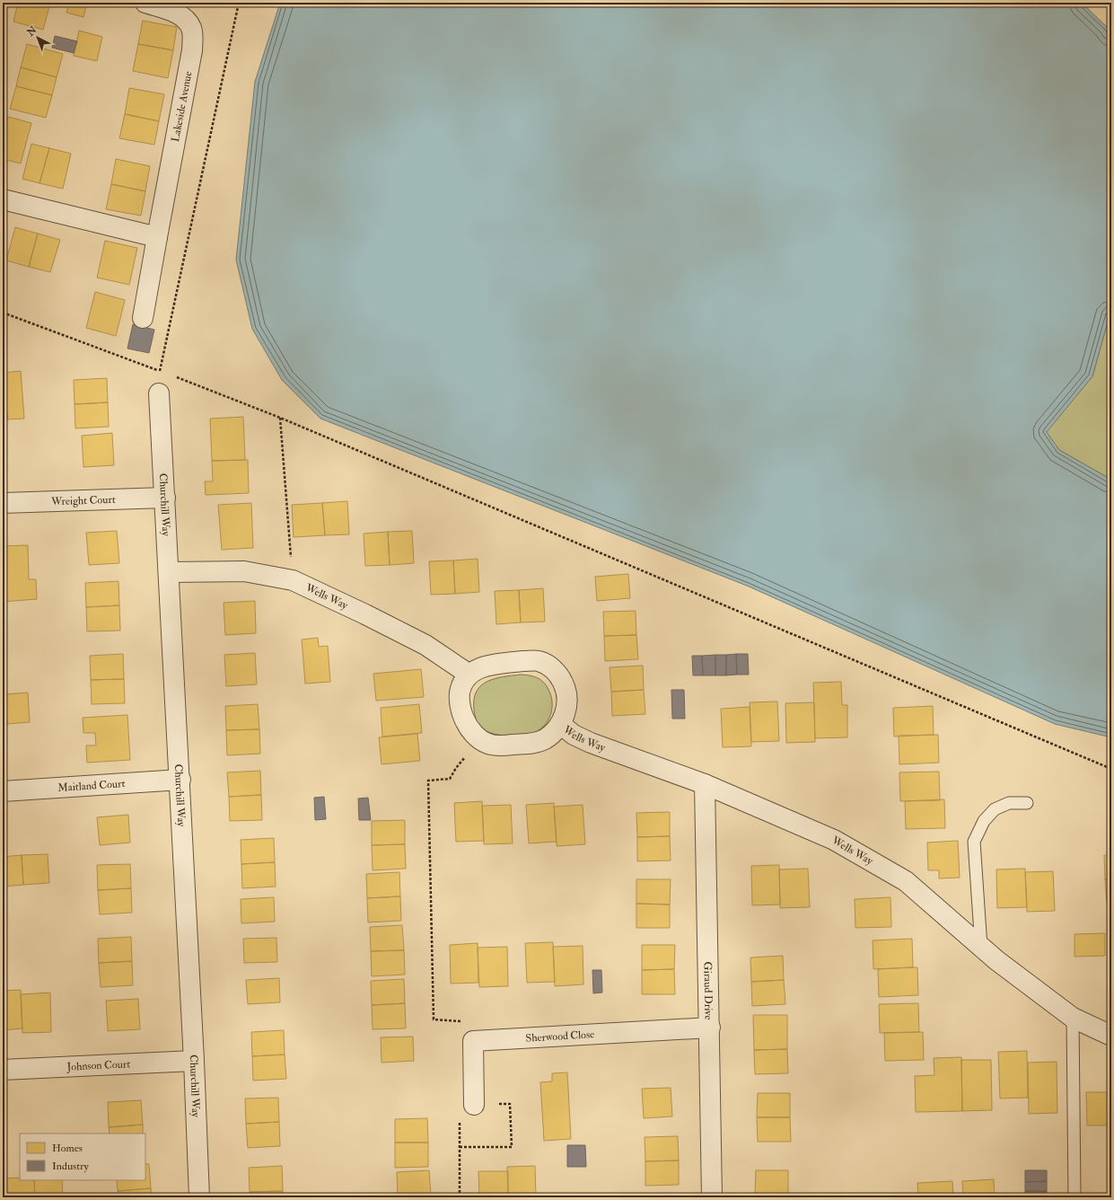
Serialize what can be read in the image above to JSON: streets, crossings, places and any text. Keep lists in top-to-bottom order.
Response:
{
  "streets": {
    "street": [
      "Lakeside Avenue",
      "Wreight Court",
      "Churchill Way",
      "Wells Way",
      "Maitland Court",
      "Giraud Drive",
      "Sherwood Close",
      "Johnson Court"
    ]
  },
  "crossings": [
    ["Wreight Court", "Churchill Way"],
    ["Churchill Way", "Wells Way"],
    ["Churchill Way", "Maitland Court"],
    ["Churchill Way", "Johnson Court"],
    ["Wells Way", "Giraud Drive"],
    ["Giraud Drive", "Sherwood Close"]
  ],
  "legend": ["Homes", "Industry"],
  "north": "top left"
}
